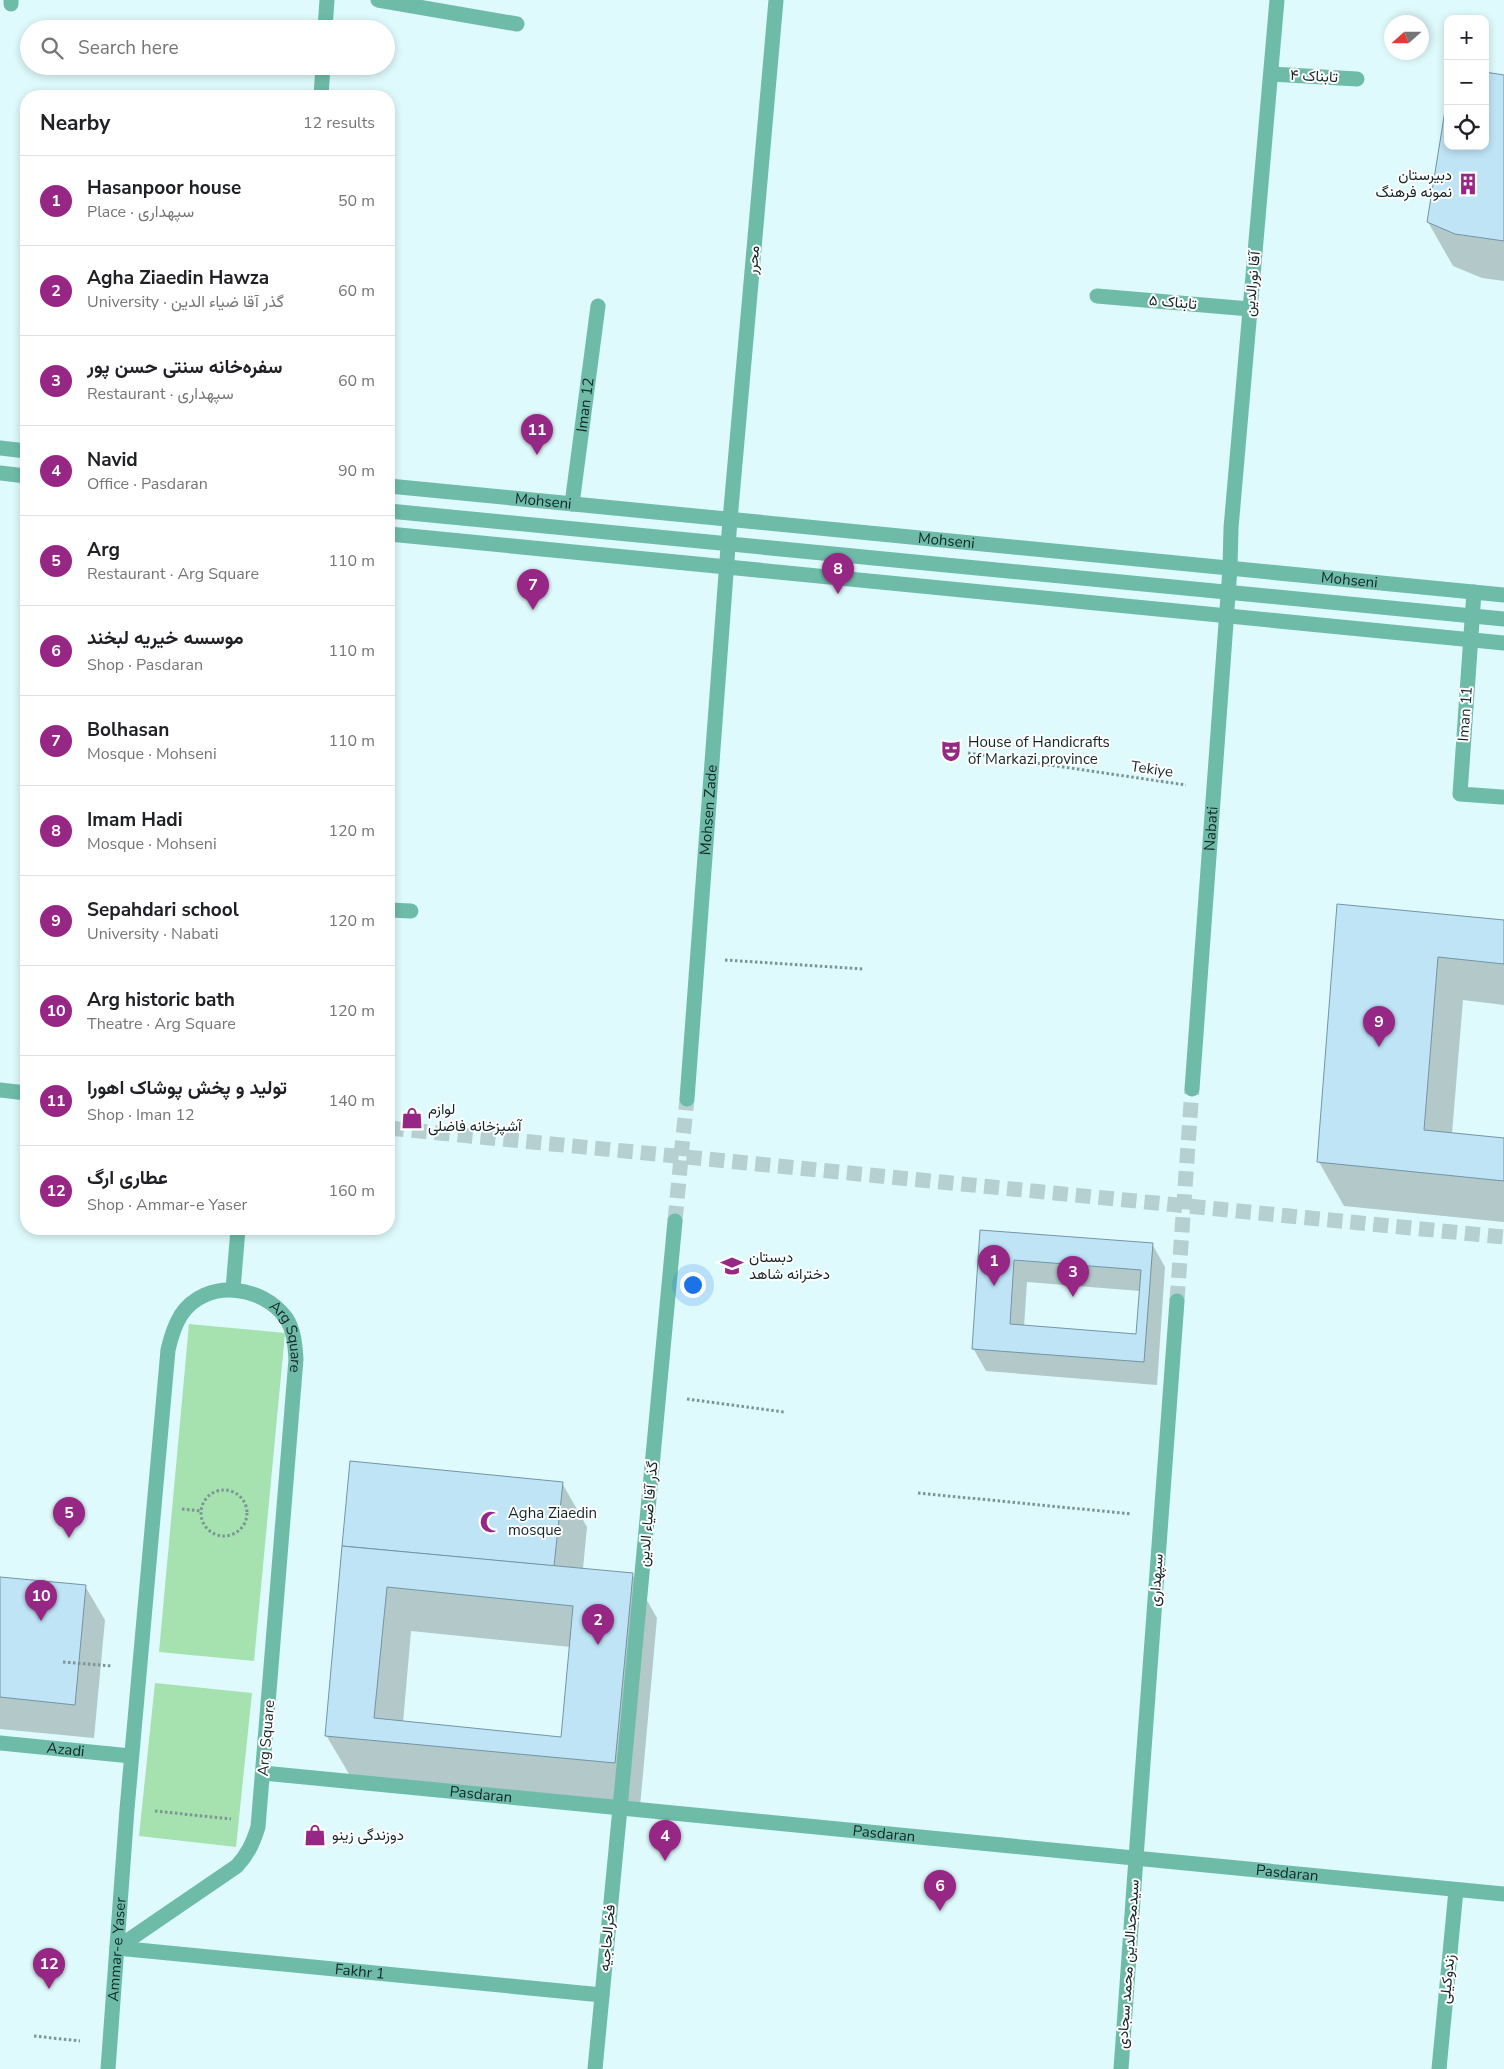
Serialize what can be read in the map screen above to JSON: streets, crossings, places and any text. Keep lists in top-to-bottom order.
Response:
{
  "streets": {
    "street": [
      "تابناک ۴",
      "محرر",
      "آقا نورالدین",
      "تابناک ۵",
      "Iman 12",
      "Mohseni",
      "Iman 11",
      "Mohsen Zade",
      "Nabati",
      "Arg Square",
      "گذر آقا ضیاء الدین",
      "سپهداری",
      "Azadi",
      "Pasdaran",
      "فخرالحاجیه",
      "Ammar-e Yaser",
      "سیدمجدالدین محمد سجادی",
      "Fakhr 1",
      "زندوکیلی"
    ],
    "path": ["Tekiye"]
  },
  "crossings": [
    ["تابناک ۴", "آقا نورالدین"],
    ["محرر", "Mohseni"],
    ["محرر", "Mohsen Zade"],
    ["آقا نورالدین", "تابناک ۵"],
    ["آقا نورالدین", "Mohseni"],
    ["آقا نورالدین", "Nabati"],
    ["Iman 12", "Mohseni"],
    ["Mohseni", "Iman 11"],
    ["Mohseni", "Mohsen Zade"],
    ["Mohseni", "Nabati"],
    ["Tekiye", "Nabati"],
    ["Arg Square", "Azadi"],
    ["Arg Square", "Pasdaran"],
    ["Arg Square", "Ammar-e Yaser"],
    ["Arg Square", "Fakhr 1"],
    ["گذر آقا ضیاء الدین", "Pasdaran"],
    ["گذر آقا ضیاء الدین", "فخرالحاجیه"],
    ["سپهداری", "Pasdaran"],
    ["سپهداری", "سیدمجدالدین محمد سجادی"],
    ["Pasdaran", "فخرالحاجیه"],
    ["Pasdaran", "سیدمجدالدین محمد سجادی"],
    ["Pasdaran", "زندوکیلی"],
    ["فخرالحاجیه", "Fakhr 1"],
    ["Ammar-e Yaser", "Fakhr 1"]
  ],
  "places": {
    "building": ["دبیرستان نمونه فرهنگ"],
    "theatre": ["House of Handicrafts of Markazi province"],
    "shop": ["لوازم آشپزخانه فاضلی", "دوزندگی زینو"],
    "school or university": ["دبستان دخترانه شاهد"],
    "mosque": ["Agha Ziaedin mosque"]
  },
  "north": "left",
  "page": {
    "map_buttons": ["+", "−"],
    "search": "Search here",
    "heading": ["Nearby", "12 results"],
    "list": [
      {
        "mark": "1",
        "name": "Hasanpoor house",
        "note": "Place · سپهداری",
        "value": "50 m"
      },
      {
        "mark": "2",
        "name": "Agha Ziaedin Hawza",
        "note": "University · گذر آقا ضیاء الدین",
        "value": "60 m"
      },
      {
        "mark": "3",
        "name": "سفره‌خانه سنتی حسن پور",
        "note": "Restaurant · سپهداری",
        "value": "60 m"
      },
      {
        "mark": "4",
        "name": "Navid",
        "note": "Office · Pasdaran",
        "value": "90 m"
      },
      {
        "mark": "5",
        "name": "Arg",
        "note": "Restaurant · Arg Square",
        "value": "110 m"
      },
      {
        "mark": "6",
        "name": "موسسه خیریه لبخند",
        "note": "Shop · Pasdaran",
        "value": "110 m"
      },
      {
        "mark": "7",
        "name": "Bolhasan",
        "note": "Mosque · Mohseni",
        "value": "110 m"
      },
      {
        "mark": "8",
        "name": "Imam Hadi",
        "note": "Mosque · Mohseni",
        "value": "120 m"
      },
      {
        "mark": "9",
        "name": "Sepahdari school",
        "note": "University · Nabati",
        "value": "120 m"
      },
      {
        "mark": "10",
        "name": "Arg historic bath",
        "note": "Theatre · Arg Square",
        "value": "120 m"
      },
      {
        "mark": "11",
        "name": "تولید و پخش پوشاک اهورا",
        "note": "Shop · Iman 12",
        "value": "140 m"
      },
      {
        "mark": "12",
        "name": "عطاری ارگ",
        "note": "Shop · Ammar-e Yaser",
        "value": "160 m"
      }
    ],
    "pins": [
      "11",
      "8",
      "7",
      "9",
      "1",
      "3",
      "5",
      "10",
      "2",
      "4",
      "6",
      "12"
    ]
  }
}
